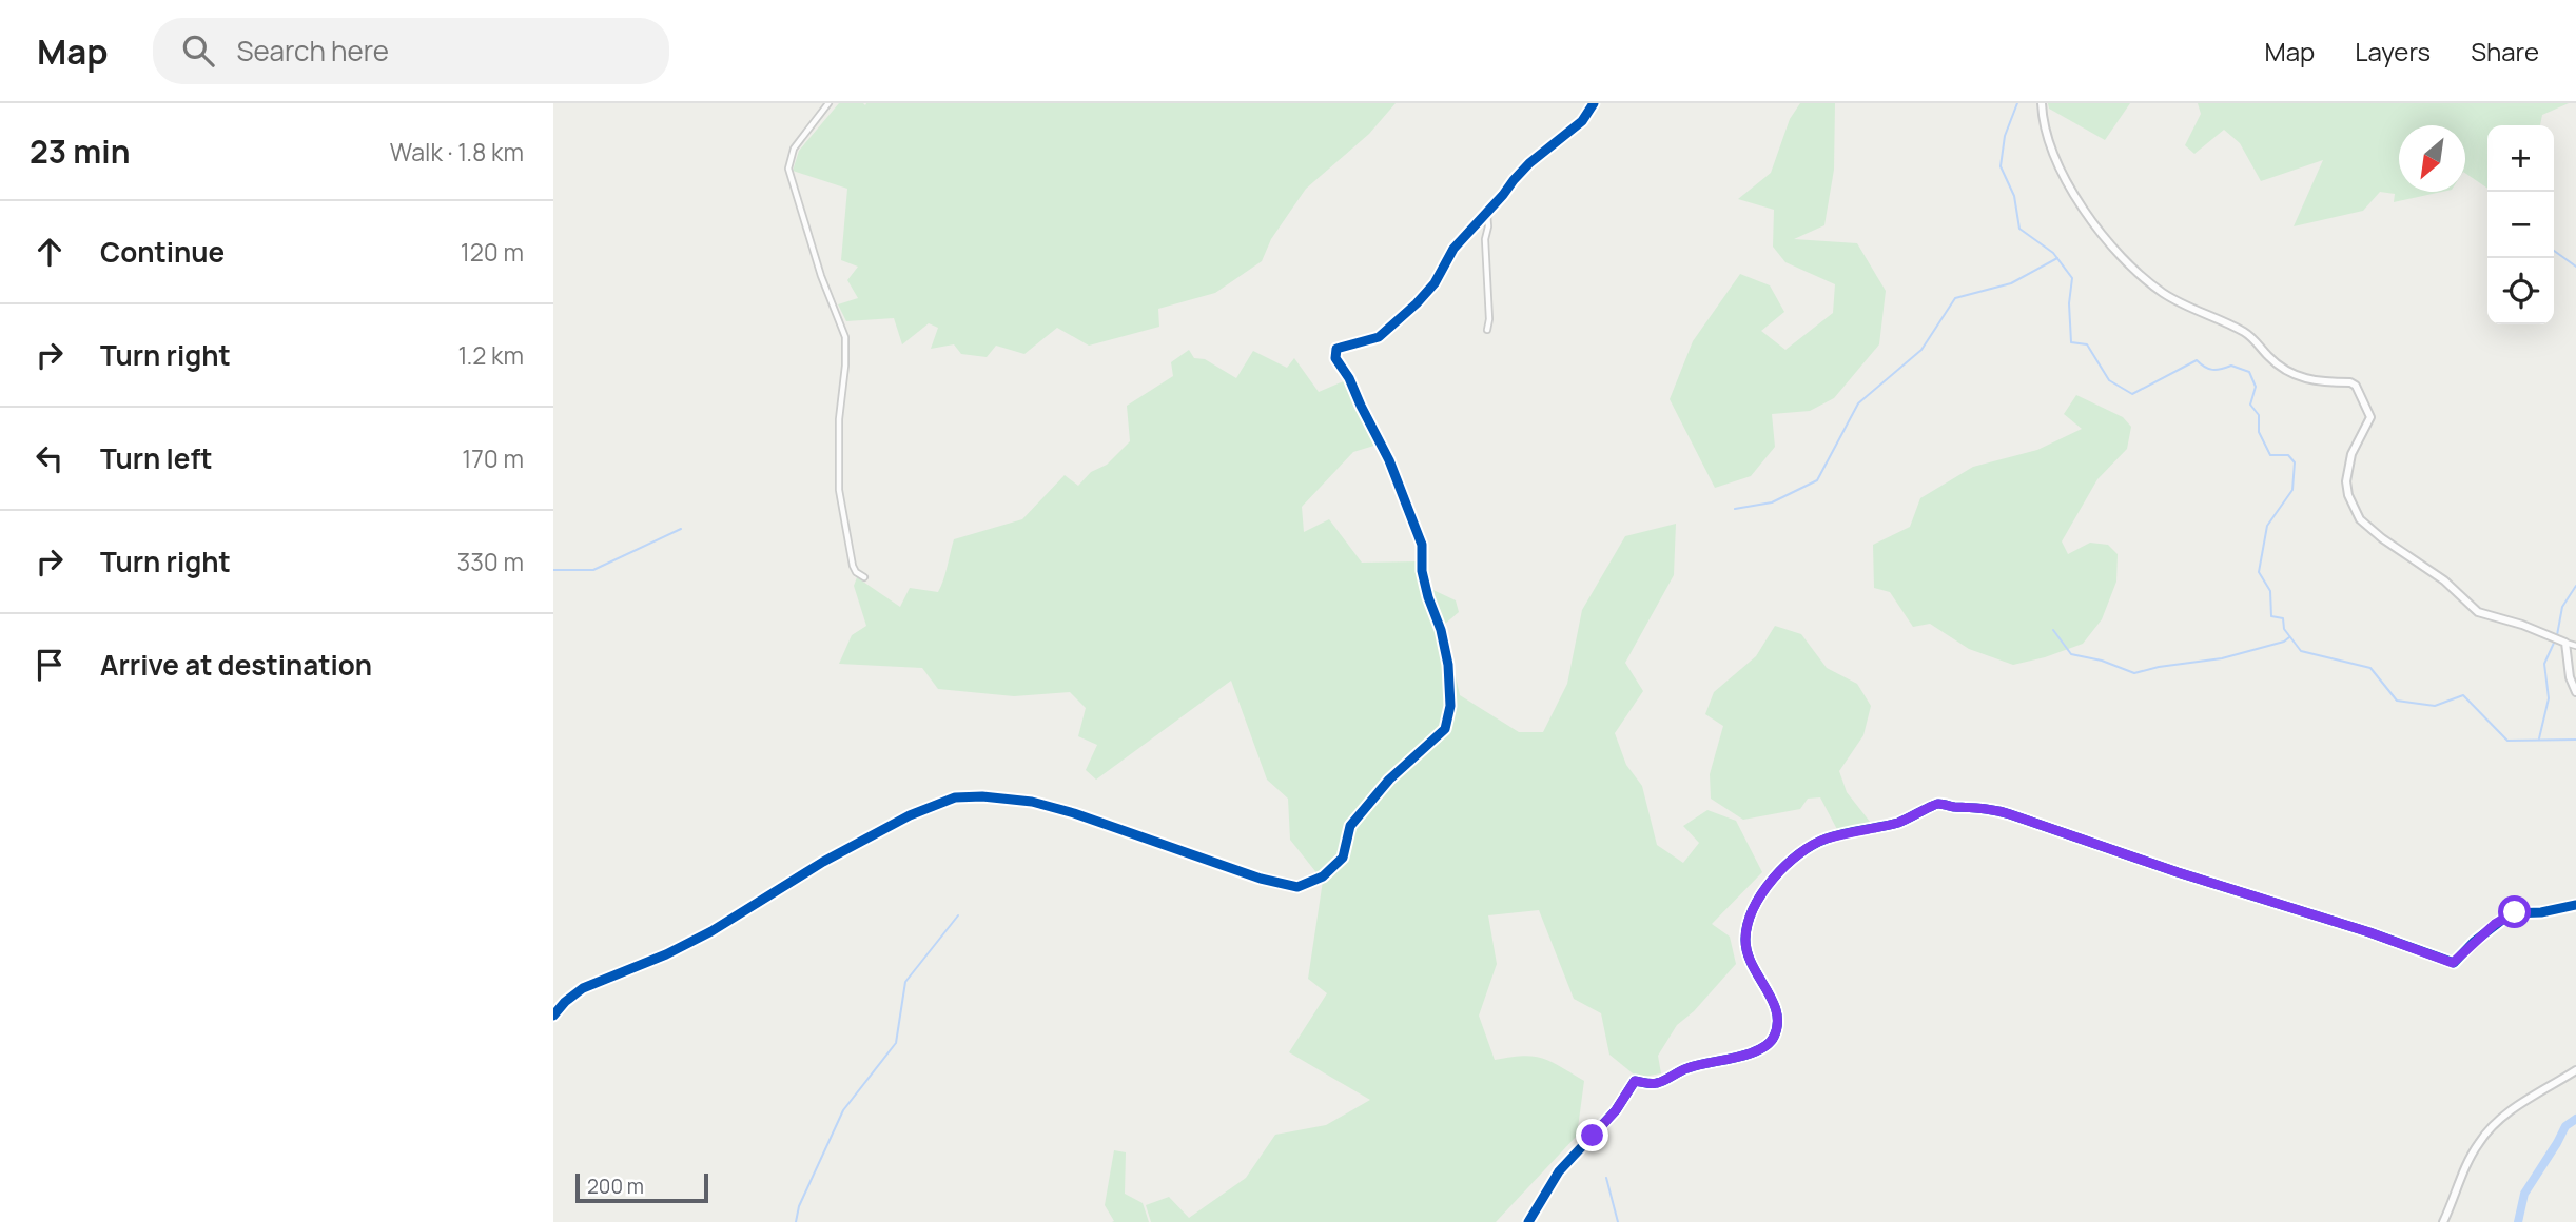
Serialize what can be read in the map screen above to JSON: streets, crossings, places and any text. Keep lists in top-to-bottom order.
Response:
{
  "scale_bar": "200 m",
  "north": "bottom left",
  "page": {
    "header": "Map",
    "search": "Search here",
    "nav": ["Map", "Layers", "Share"],
    "heading": ["23 min", "Walk · 1.8 km"],
    "map_buttons": ["+", "−"],
    "list": [
      ["Continue", "120 m"],
      ["Turn right", "1.2 km"],
      ["Turn left", "170 m"],
      ["Turn right", "330 m"],
      "Arrive at destination"
    ],
    "scale": "200 m"
  }
}
